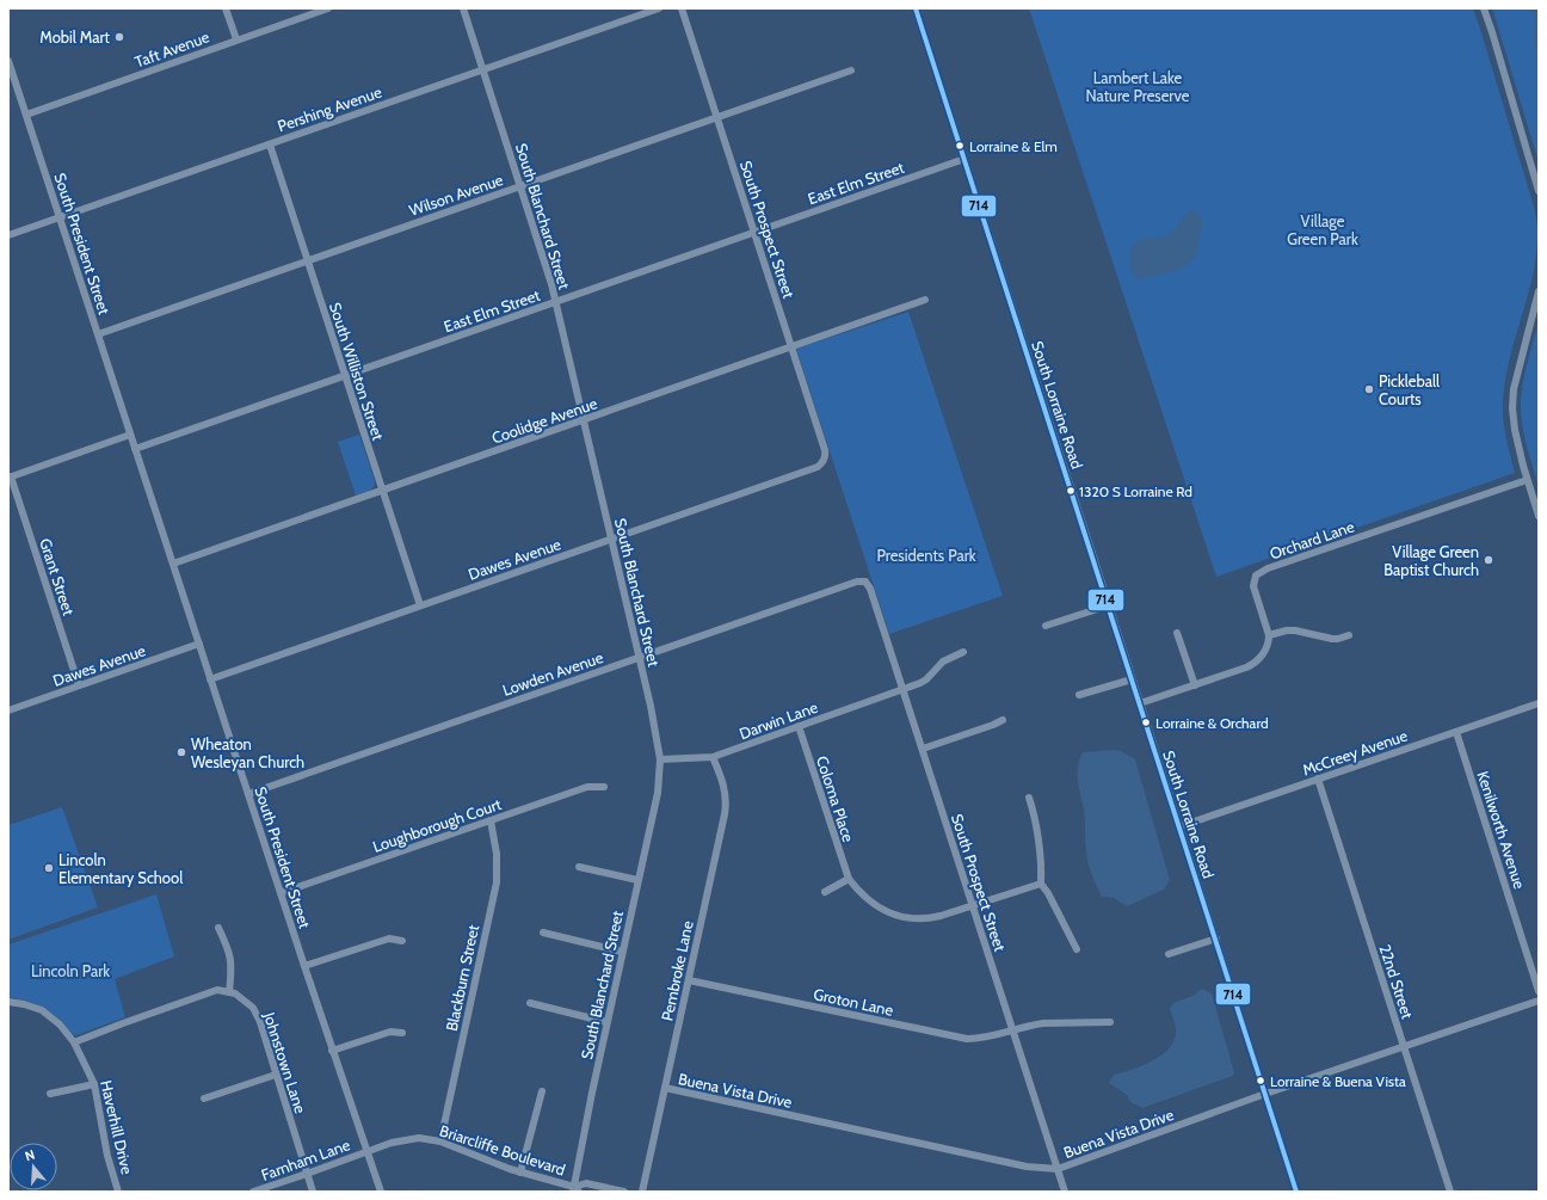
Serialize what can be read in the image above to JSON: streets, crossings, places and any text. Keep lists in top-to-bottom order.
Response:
{
  "streets": {
    "street": [
      "Taft Avenue",
      "Pershing Avenue",
      "East Elm Street",
      "Wilson Avenue",
      "South Blanchard Street",
      "South Prospect Street",
      "South President Street",
      "South Williston Street",
      "South Lorraine Road",
      "Coolidge Avenue",
      "Orchard Lane",
      "Dawes Avenue",
      "Grant Street",
      "Lowden Avenue",
      "Darwin Lane",
      "McCreey Avenue",
      "Coloma Place",
      "Loughborough Court",
      "Kenilworth Avenue",
      "Pembroke Lane",
      "Blackburn Street",
      "22nd Street",
      "Groton Lane",
      "Johnstown Lane",
      "Buena Vista Drive",
      "Haverhill Drive",
      "Briarcliffe Boulevard",
      "Farnham Lane"
    ]
  },
  "crossings": [
    ["Taft Avenue", "South President Street"],
    ["Pershing Avenue", "South Blanchard Street"],
    ["Pershing Avenue", "South President Street"],
    ["Pershing Avenue", "South Williston Street"],
    ["East Elm Street", "South Blanchard Street"],
    ["East Elm Street", "South Prospect Street"],
    ["East Elm Street", "South President Street"],
    ["East Elm Street", "South Williston Street"],
    ["East Elm Street", "South Lorraine Road"],
    ["Wilson Avenue", "South Blanchard Street"],
    ["Wilson Avenue", "South Prospect Street"],
    ["Wilson Avenue", "South President Street"],
    ["Wilson Avenue", "South Williston Street"],
    ["South Blanchard Street", "Coolidge Avenue"],
    ["South Blanchard Street", "Dawes Avenue"],
    ["South Blanchard Street", "Lowden Avenue"],
    ["South Blanchard Street", "Darwin Lane"],
    ["South Blanchard Street", "Briarcliffe Boulevard"],
    ["South Prospect Street", "Coolidge Avenue"],
    ["South Prospect Street", "Dawes Avenue"],
    ["South Prospect Street", "Lowden Avenue"],
    ["South Prospect Street", "Darwin Lane"],
    ["South Prospect Street", "Coloma Place"],
    ["South Prospect Street", "Groton Lane"],
    ["South Prospect Street", "Buena Vista Drive"],
    ["South President Street", "Coolidge Avenue"],
    ["South President Street", "Dawes Avenue"],
    ["South President Street", "Lowden Avenue"],
    ["South President Street", "Loughborough Court"],
    ["South President Street", "Briarcliffe Boulevard"],
    ["South President Street", "Farnham Lane"],
    ["South Williston Street", "Coolidge Avenue"],
    ["South Williston Street", "Dawes Avenue"],
    ["South Lorraine Road", "McCreey Avenue"],
    ["South Lorraine Road", "Buena Vista Drive"],
    ["Dawes Avenue", "Grant Street"],
    ["Darwin Lane", "Coloma Place"],
    ["Darwin Lane", "Pembroke Lane"],
    ["McCreey Avenue", "Kenilworth Avenue"],
    ["McCreey Avenue", "22nd Street"],
    ["Loughborough Court", "Blackburn Street"],
    ["Pembroke Lane", "Groton Lane"],
    ["Pembroke Lane", "Buena Vista Drive"],
    ["Blackburn Street", "Briarcliffe Boulevard"],
    ["22nd Street", "Buena Vista Drive"],
    ["Johnstown Lane", "Farnham Lane"],
    ["Briarcliffe Boulevard", "Farnham Lane"]
  ],
  "parks": [
    "Lambert Lake Nature Preserve",
    "Village Green Park",
    "Presidents Park",
    "Lincoln Park"
  ],
  "places": [
    "Mobil Mart",
    "Lorraine & Elm",
    "Pickleball Courts",
    "1320 S Lorraine Rd",
    "Village Green Baptist Church",
    "Lorraine & Orchard",
    "Wheaton Wesleyan Church",
    "Lincoln Elementary School",
    "Lorraine & Buena Vista"
  ],
  "lines": ["transit line 714"],
  "north": "top"
}
